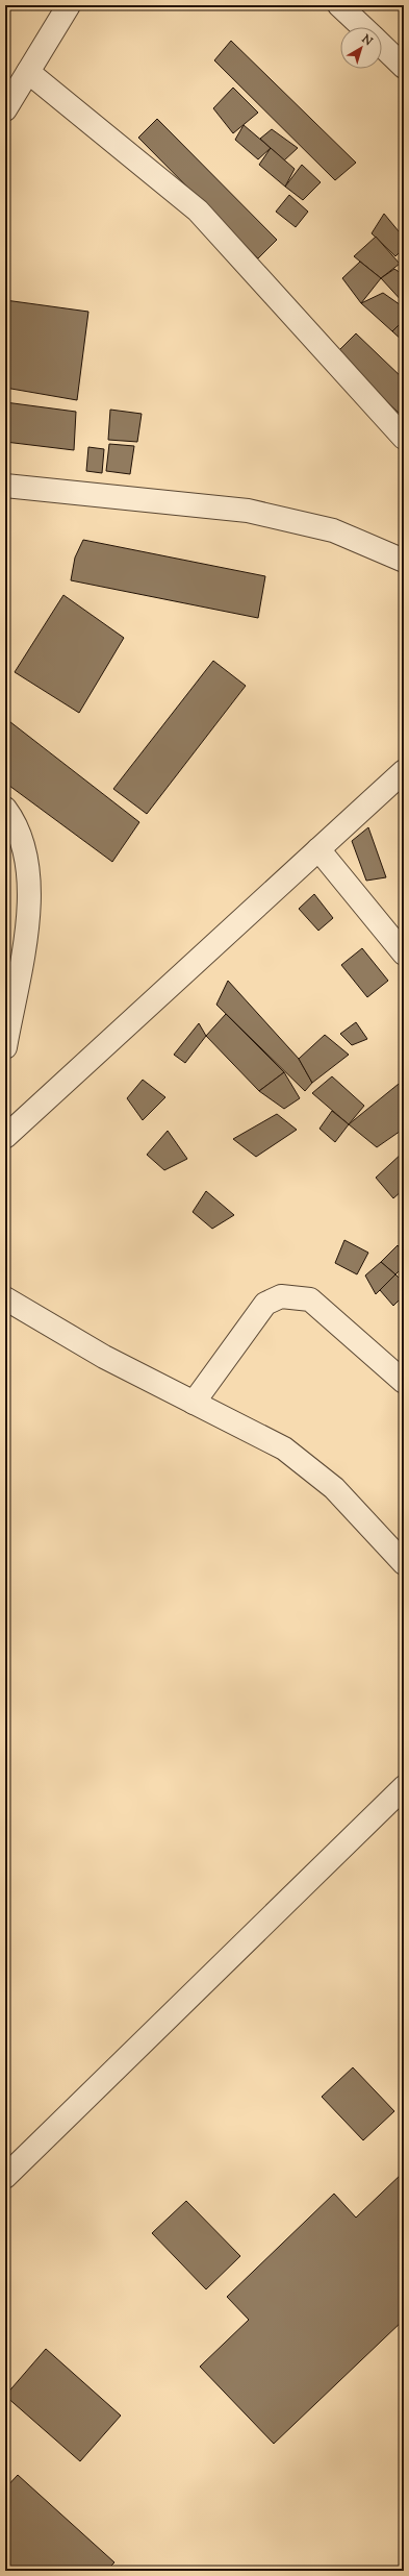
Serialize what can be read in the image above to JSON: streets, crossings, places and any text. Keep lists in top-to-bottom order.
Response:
{
  "north": "top right"
}
